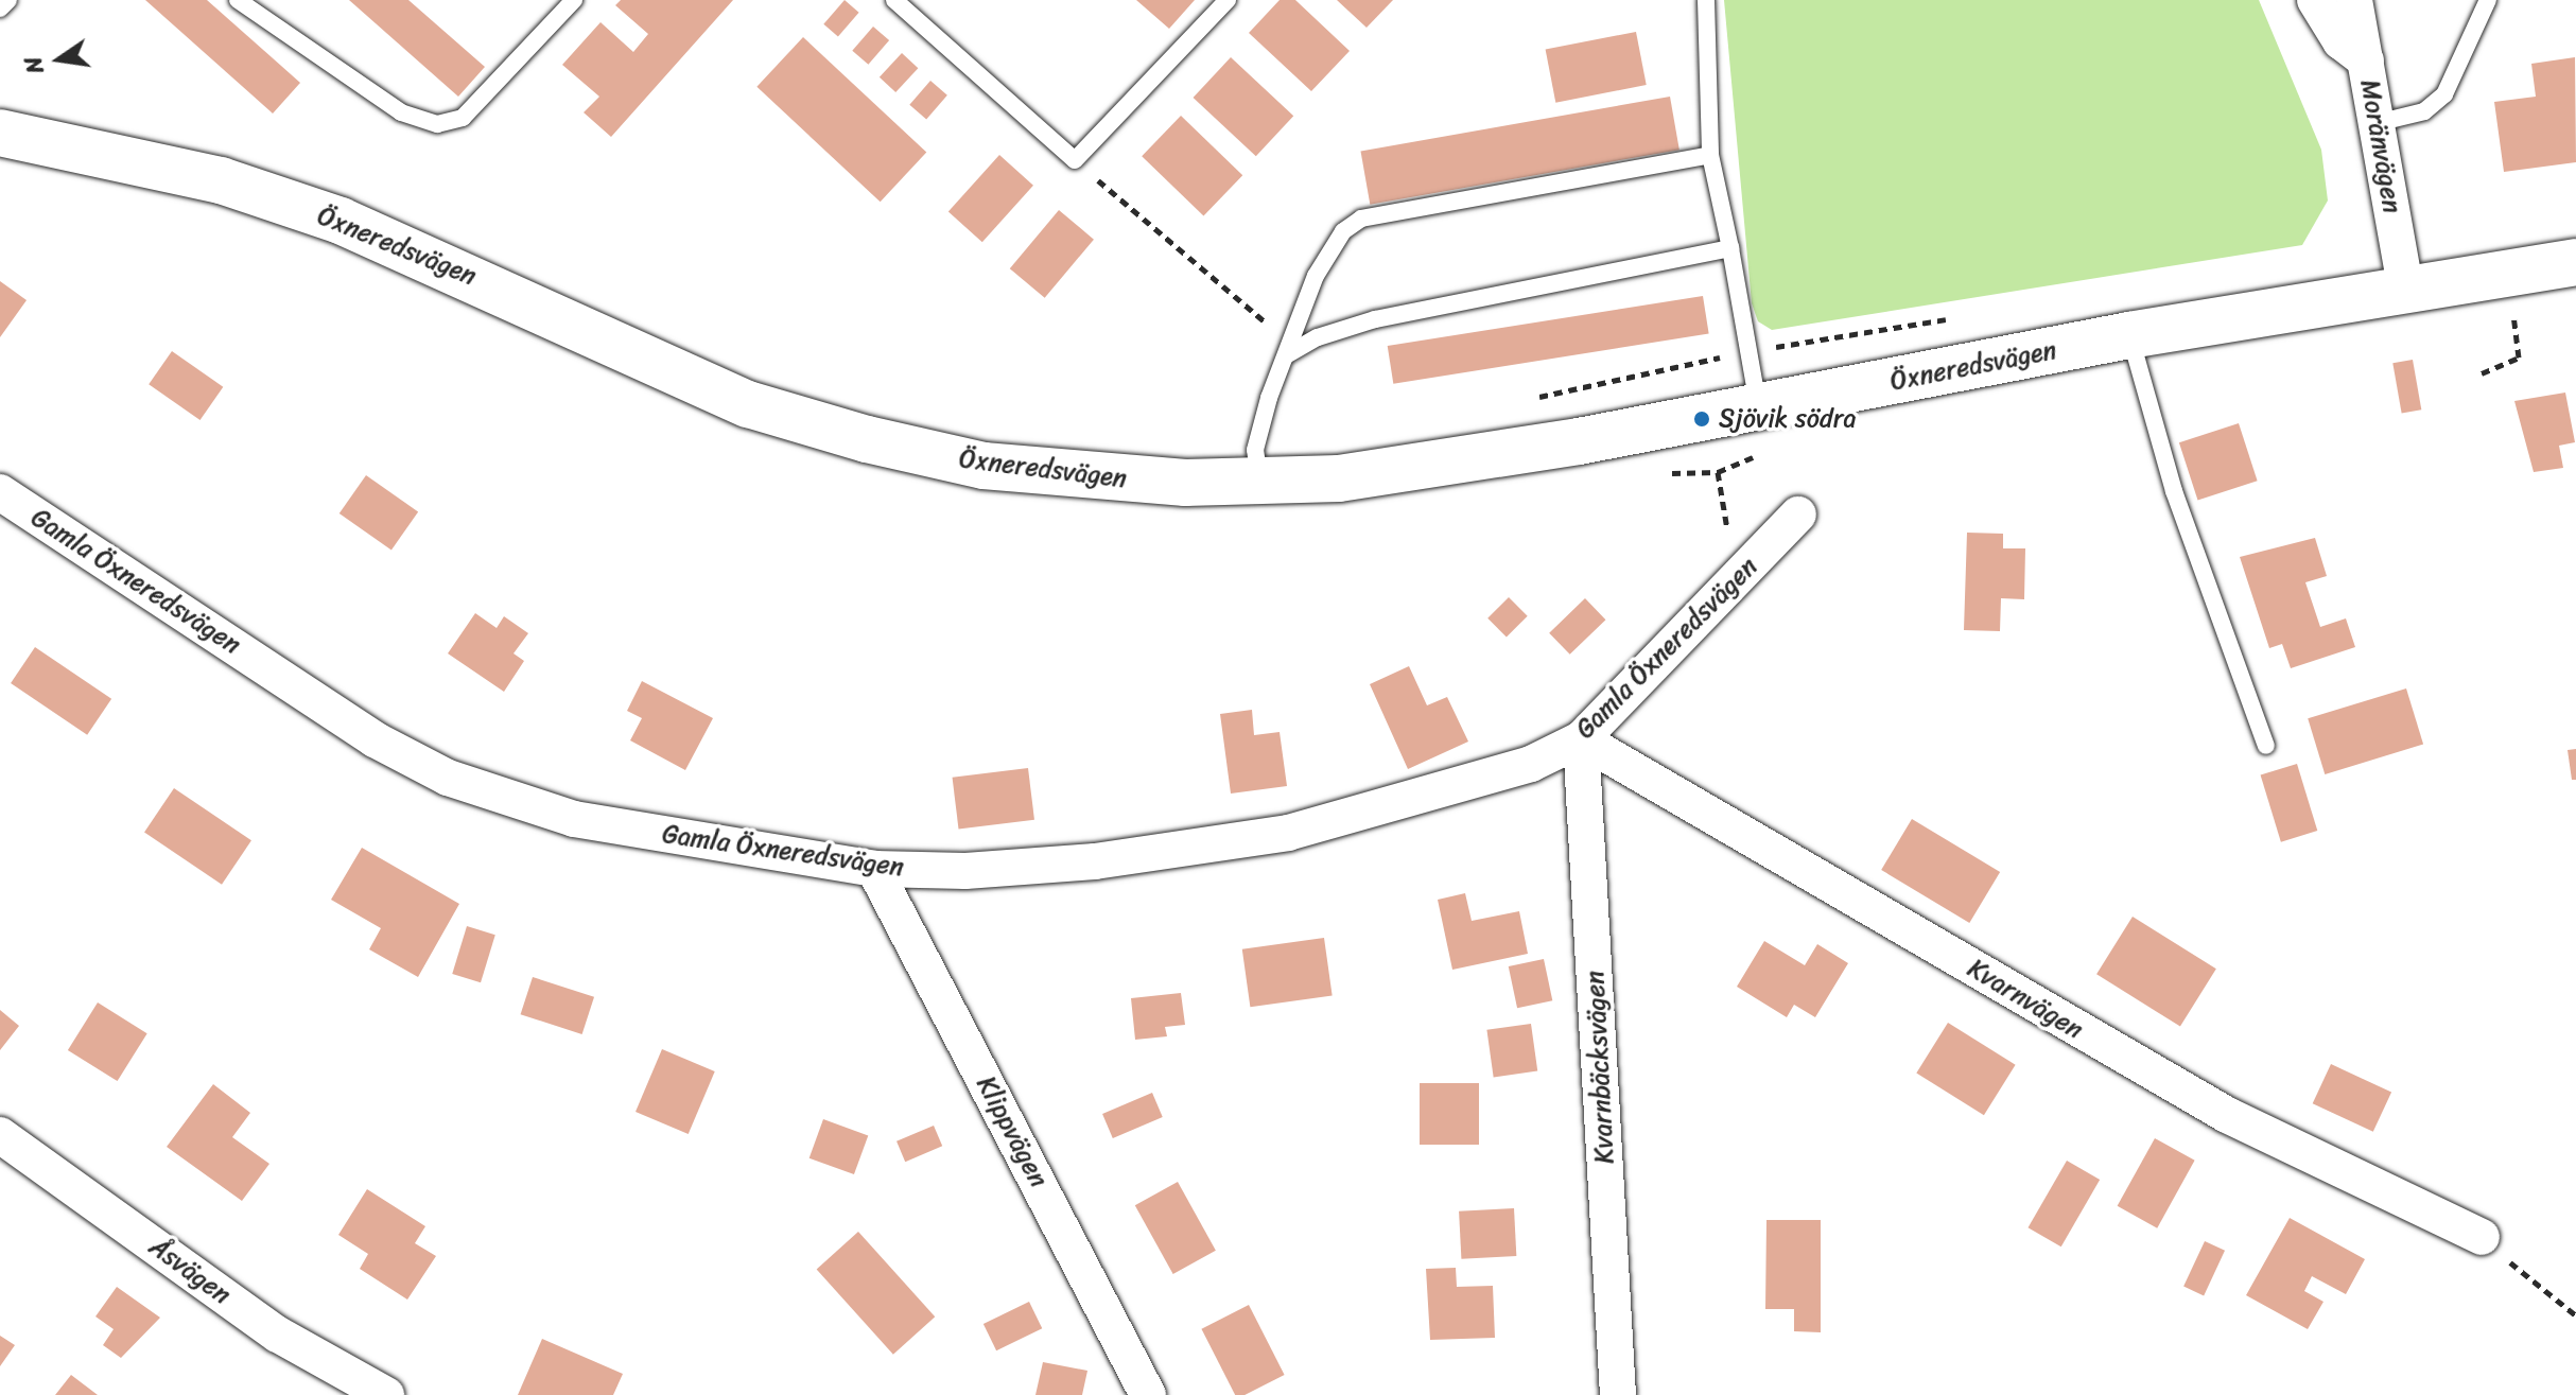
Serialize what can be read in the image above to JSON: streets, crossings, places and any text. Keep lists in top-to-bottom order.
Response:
{
  "streets": {
    "street": [
      "Moränvägen",
      "Öxneredsvägen",
      "Gamla Öxneredsvägen",
      "Kvarnvägen",
      "Kvarnbäcksvägen",
      "Klippvägen",
      "Åsvägen"
    ]
  },
  "crossings": [
    ["Moränvägen", "Öxneredsvägen"],
    ["Gamla Öxneredsvägen", "Kvarnvägen"],
    ["Gamla Öxneredsvägen", "Kvarnbäcksvägen"],
    ["Gamla Öxneredsvägen", "Klippvägen"],
    ["Kvarnvägen", "Kvarnbäcksvägen"]
  ],
  "places": ["Sjövik södra"],
  "north": "left"
}
